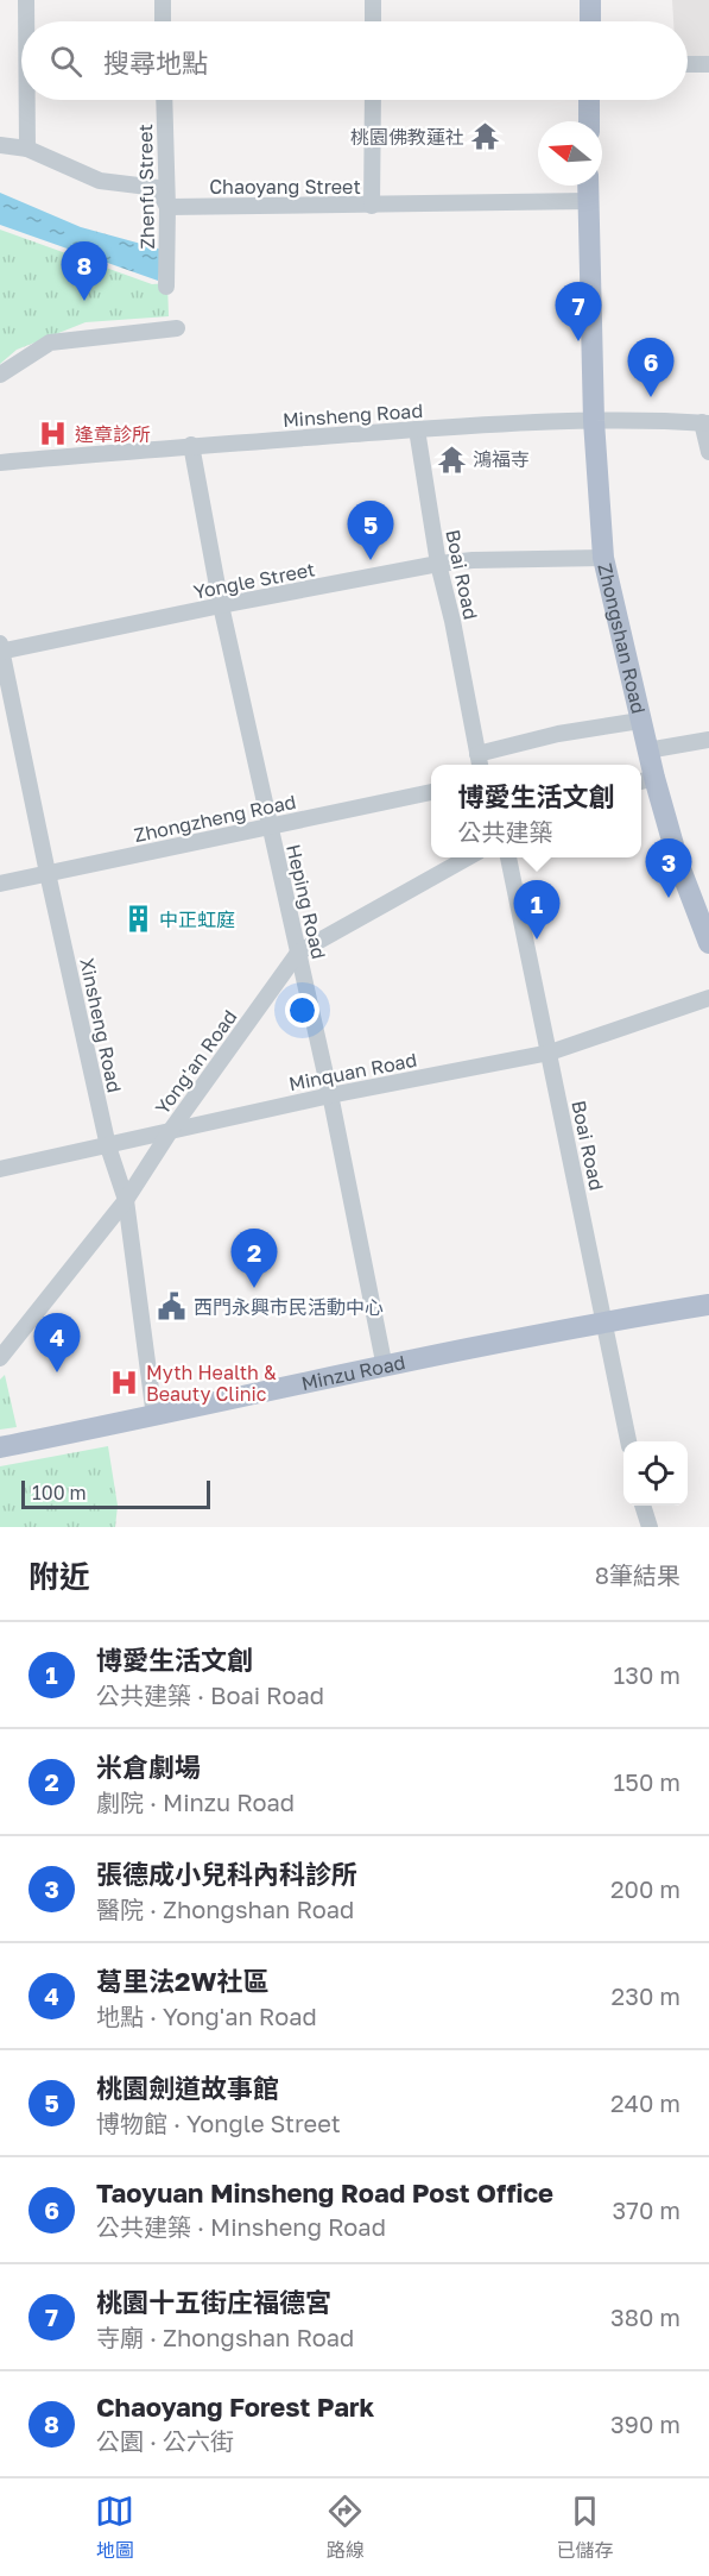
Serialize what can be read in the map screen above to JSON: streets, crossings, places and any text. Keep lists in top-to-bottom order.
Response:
{
  "streets": {
    "main road": ["Zhongshan Road", "Minzu Road"],
    "street": [
      "Zhenfu Street",
      "Chaoyang Street",
      "Minsheng Road",
      "Boai Road",
      "Yongle Street",
      "Zhongzheng Road",
      "Heping Road",
      "Xinsheng Road",
      "Yong'an Road",
      "Minquan Road"
    ]
  },
  "crossings": [
    ["Zhenfu Street", "Chaoyang Street"],
    ["Chaoyang Street", "Zhongshan Road"],
    ["Minsheng Road", "Boai Road"],
    ["Minsheng Road", "Zhongshan Road"],
    ["Minsheng Road", "Heping Road"],
    ["Boai Road", "Yongle Street"],
    ["Boai Road", "Minquan Road"],
    ["Boai Road", "Minzu Road"],
    ["Yongle Street", "Zhongshan Road"],
    ["Yongle Street", "Heping Road"],
    ["Yongle Street", "Xinsheng Road"],
    ["Zhongzheng Road", "Heping Road"],
    ["Zhongzheng Road", "Xinsheng Road"],
    ["Heping Road", "Yong'an Road"],
    ["Heping Road", "Minquan Road"],
    ["Heping Road", "Minzu Road"],
    ["Xinsheng Road", "Yong'an Road"],
    ["Xinsheng Road", "Minquan Road"],
    ["Xinsheng Road", "Minzu Road"],
    ["Yong'an Road", "Minquan Road"]
  ],
  "places": {
    "temple": ["桃園佛教蓮社", "鴻福寺"],
    "hospital": ["逢章診所", "Myth Health & Beauty Clinic"],
    "building": ["中正虹庭"],
    "public building": ["西門永興市民活動中心"]
  },
  "scale_bar": "100 m",
  "north": "left",
  "page": {
    "search": "搜尋地點",
    "pins": [
      "8",
      "7",
      "6",
      "5",
      "3",
      "1",
      "2",
      "4"
    ],
    "popup": ["博愛生活文創", "公共建築"],
    "scale": "100 m",
    "heading": ["附近", "8筆結果"],
    "list": [
      {
        "mark": "1",
        "name": "博愛生活文創",
        "note": "公共建築 · Boai Road",
        "value": "130 m"
      },
      {
        "mark": "2",
        "name": "米倉劇場",
        "note": "劇院 · Minzu Road",
        "value": "150 m"
      },
      {
        "mark": "3",
        "name": "張德成小兒科內科診所",
        "note": "醫院 · Zhongshan Road",
        "value": "200 m"
      },
      {
        "mark": "4",
        "name": "葛里法2W社區",
        "note": "地點 · Yong'an Road",
        "value": "230 m"
      },
      {
        "mark": "5",
        "name": "桃園劍道故事館",
        "note": "博物館 · Yongle Street",
        "value": "240 m"
      },
      {
        "mark": "6",
        "name": "Taoyuan Minsheng Road Post Office",
        "note": "公共建築 · Minsheng Road",
        "value": "370 m"
      },
      {
        "mark": "7",
        "name": "桃園十五街庄福德宮",
        "note": "寺廟 · Zhongshan Road",
        "value": "380 m"
      },
      {
        "mark": "8",
        "name": "Chaoyang Forest Park",
        "note": "公園 · 公六街",
        "value": "390 m"
      }
    ],
    "nav": ["地圖", "路線", "已儲存"]
  }
}
